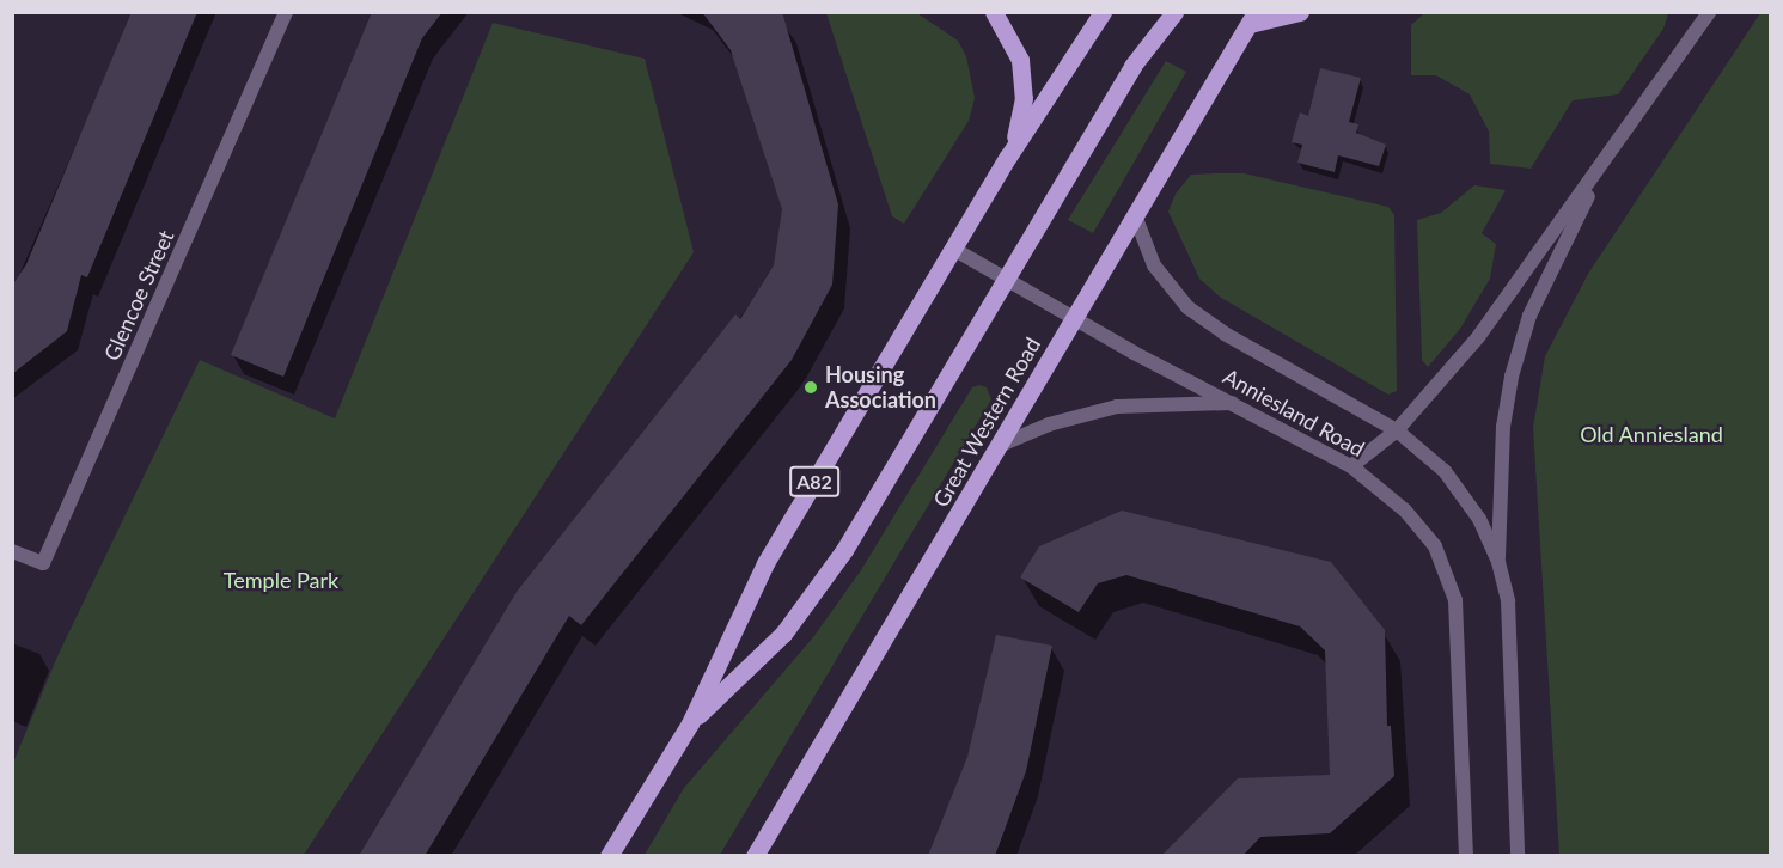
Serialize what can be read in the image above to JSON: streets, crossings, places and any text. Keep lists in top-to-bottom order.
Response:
{
  "streets": {
    "main road": ["Great Western Road", "A82"],
    "street": ["Glencoe Street", "Anniesland Road"]
  },
  "crossings": [
    ["Anniesland Road", "Great Western Road"],
    ["Anniesland Road", "A82"]
  ],
  "parks": ["Old Anniesland", "Temple Park"],
  "places": ["Housing Association"]
}
